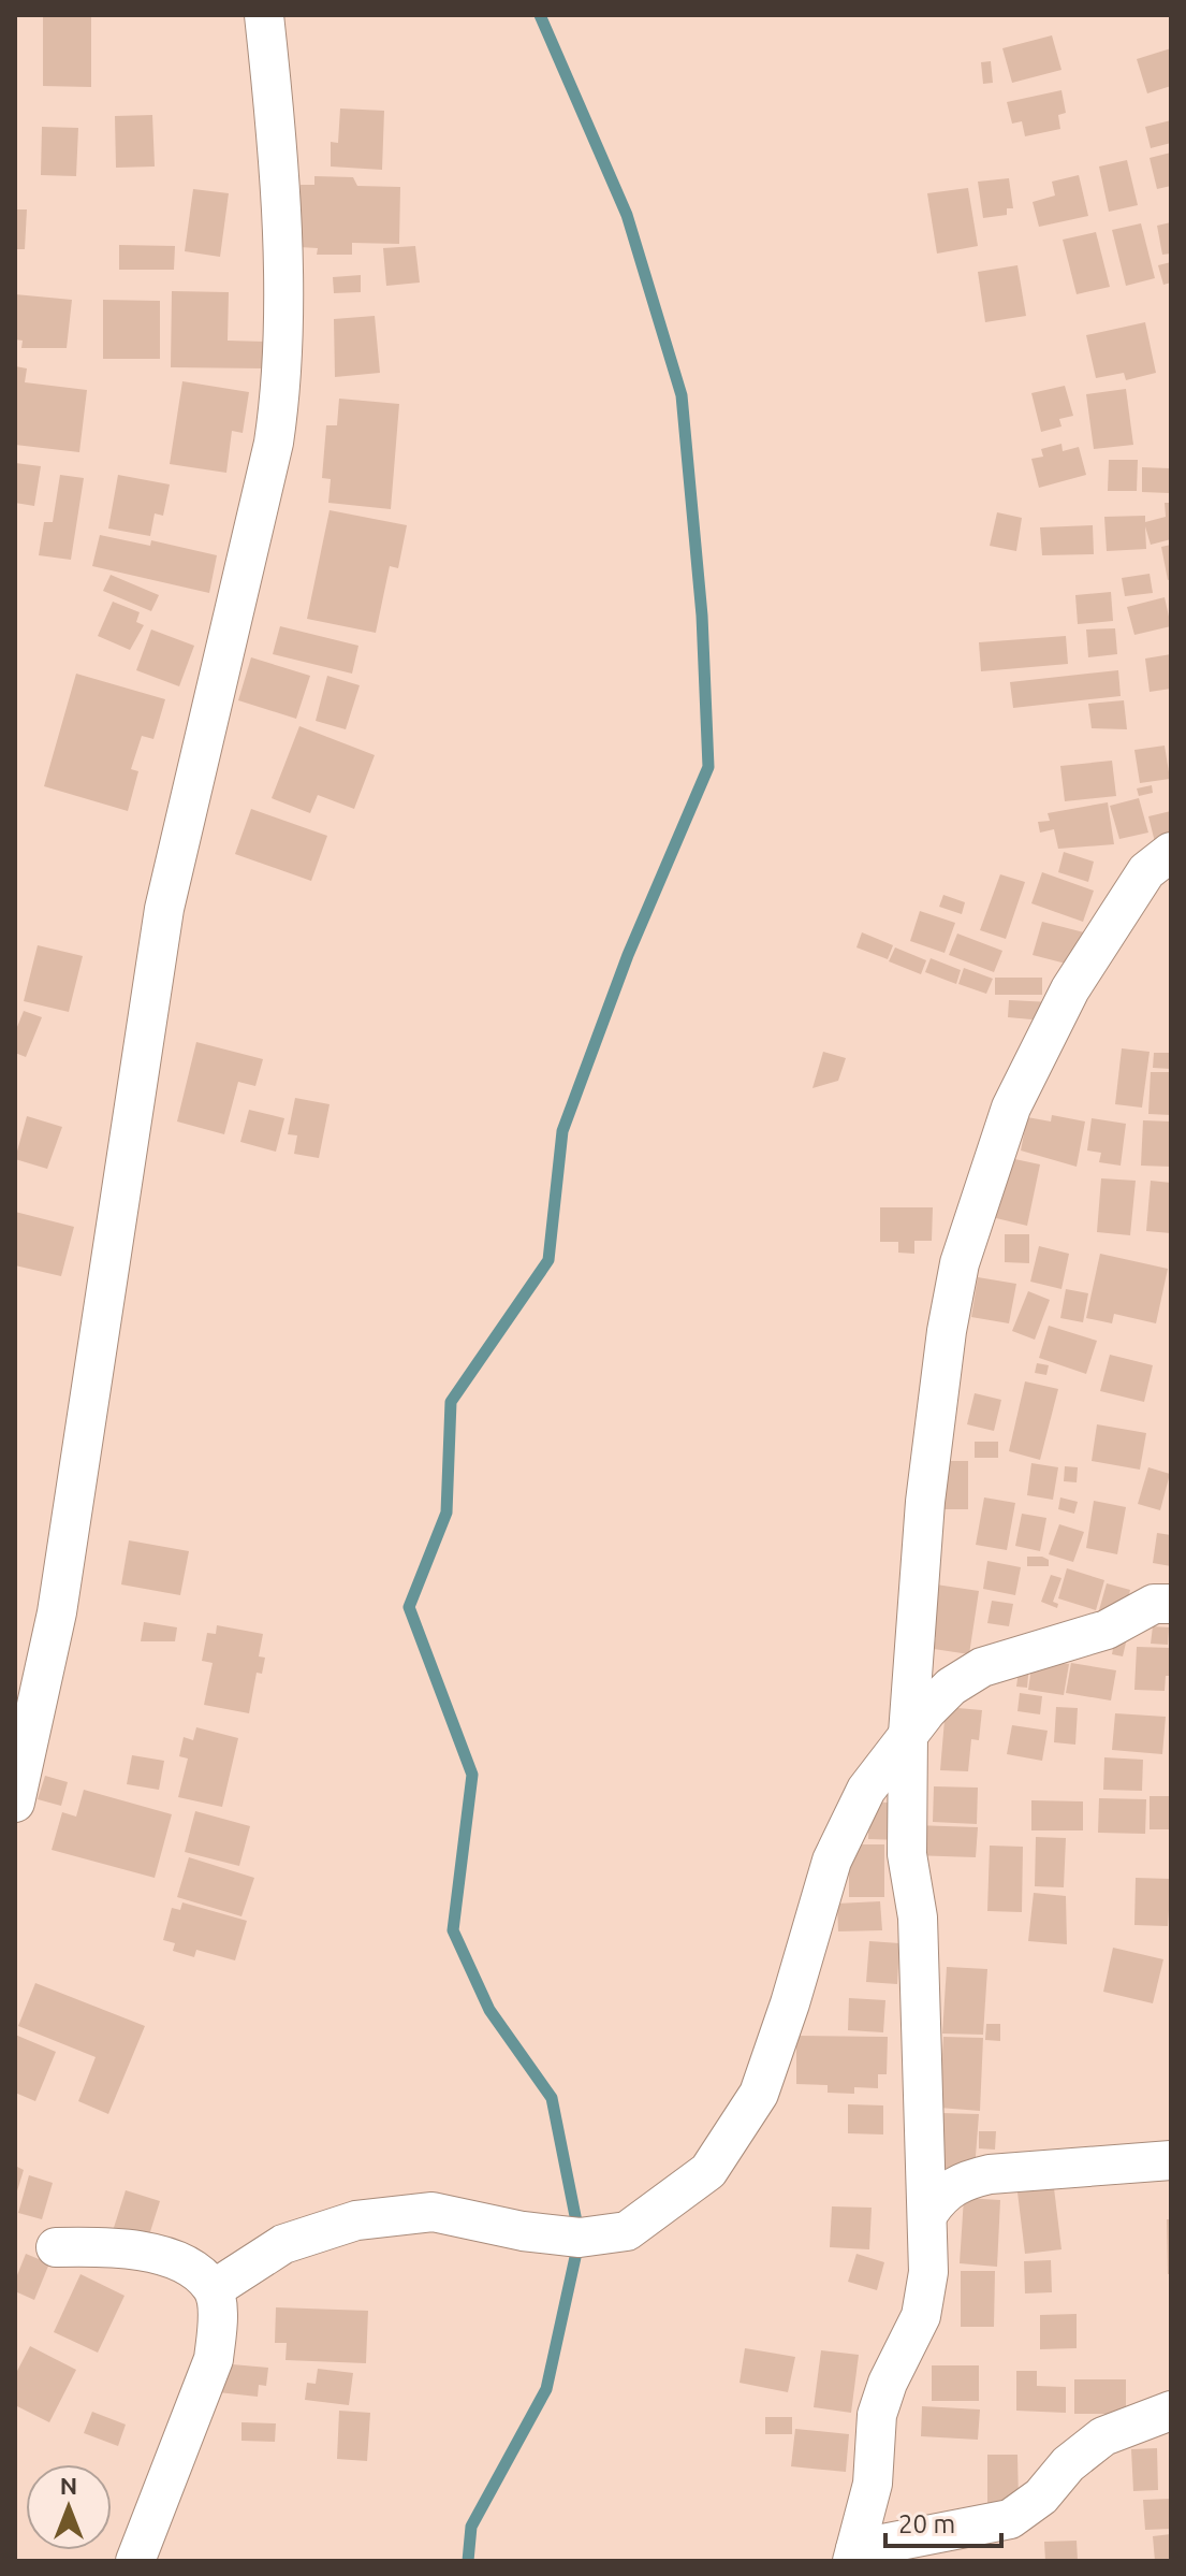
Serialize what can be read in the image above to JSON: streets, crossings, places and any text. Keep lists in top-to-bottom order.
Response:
{
  "scale_bar": "20 m",
  "north": "top"
}
